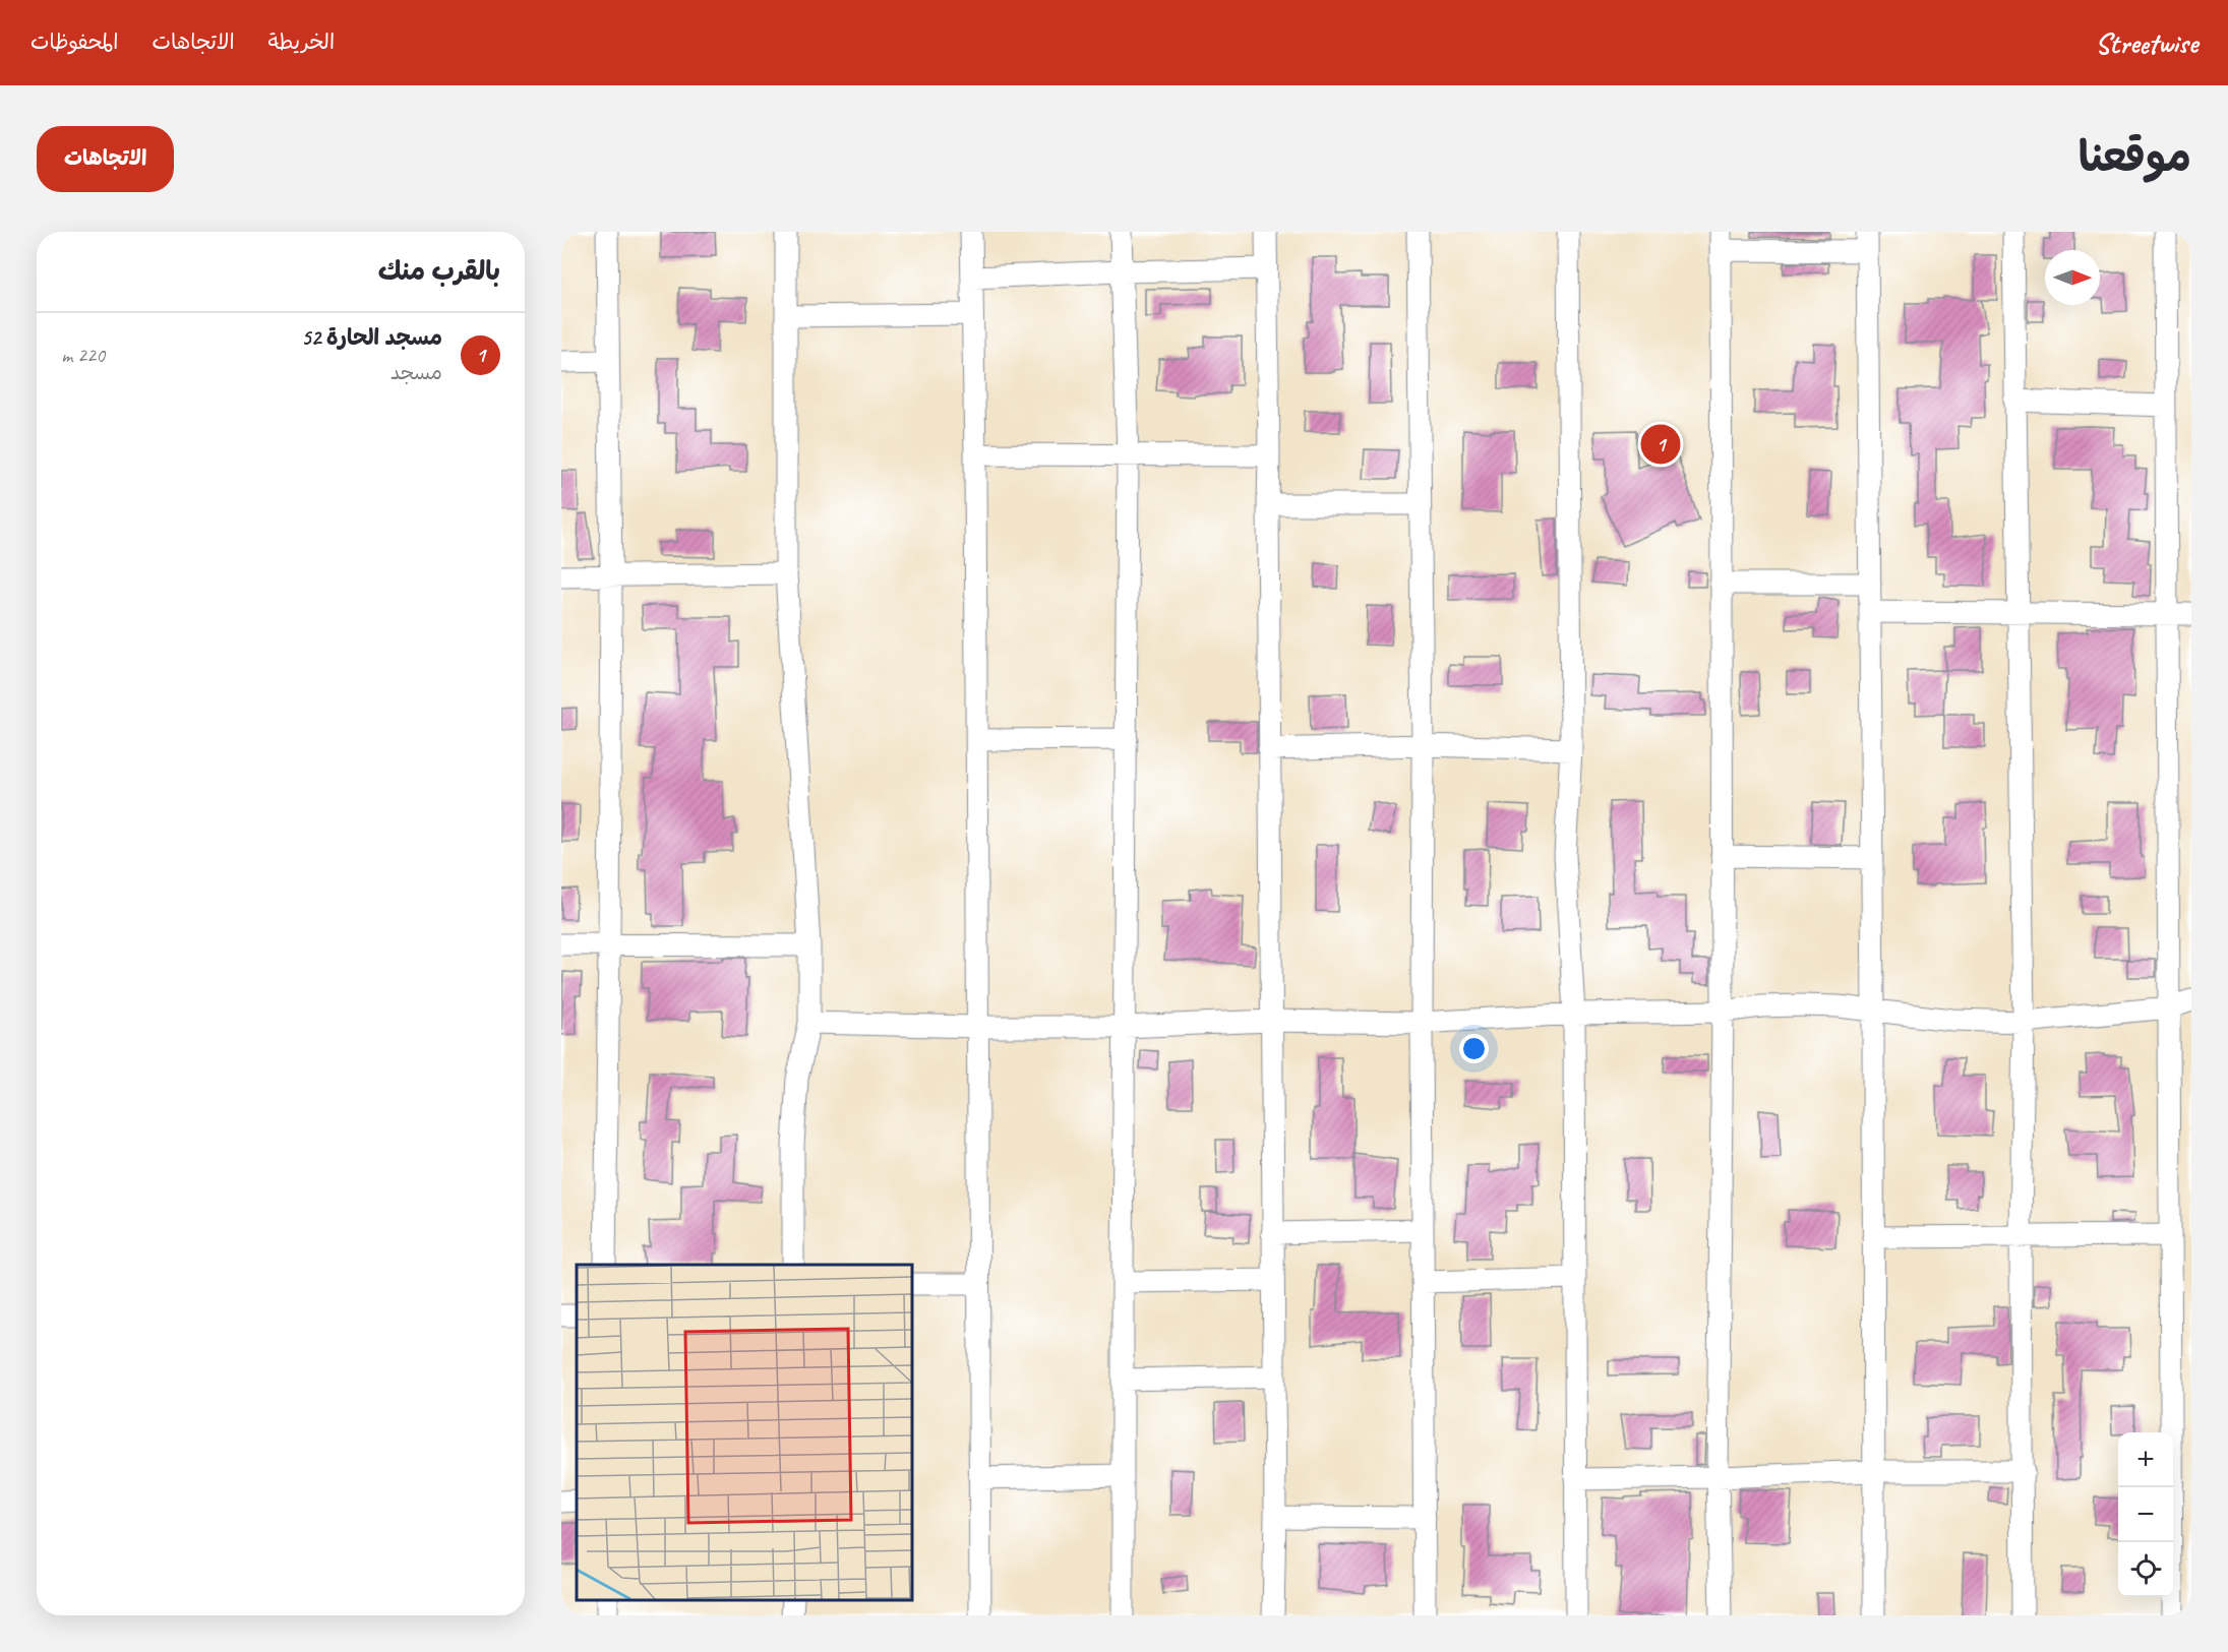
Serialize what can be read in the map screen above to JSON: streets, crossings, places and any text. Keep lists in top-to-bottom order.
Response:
{
  "north": "right",
  "page": {
    "header": "Streetwise",
    "nav": ["الخريطة", "الاتجاهات", "المحفوظات"],
    "title": "موقعنا",
    "buttons": "الاتجاهات",
    "heading": "بالقرب منك",
    "list": [
      {
        "mark": "1",
        "name": "مسجد الحارة 52",
        "note": "مسجد",
        "value": "220 m"
      }
    ],
    "pins": "1",
    "map_buttons": ["+", "−"]
  }
}
